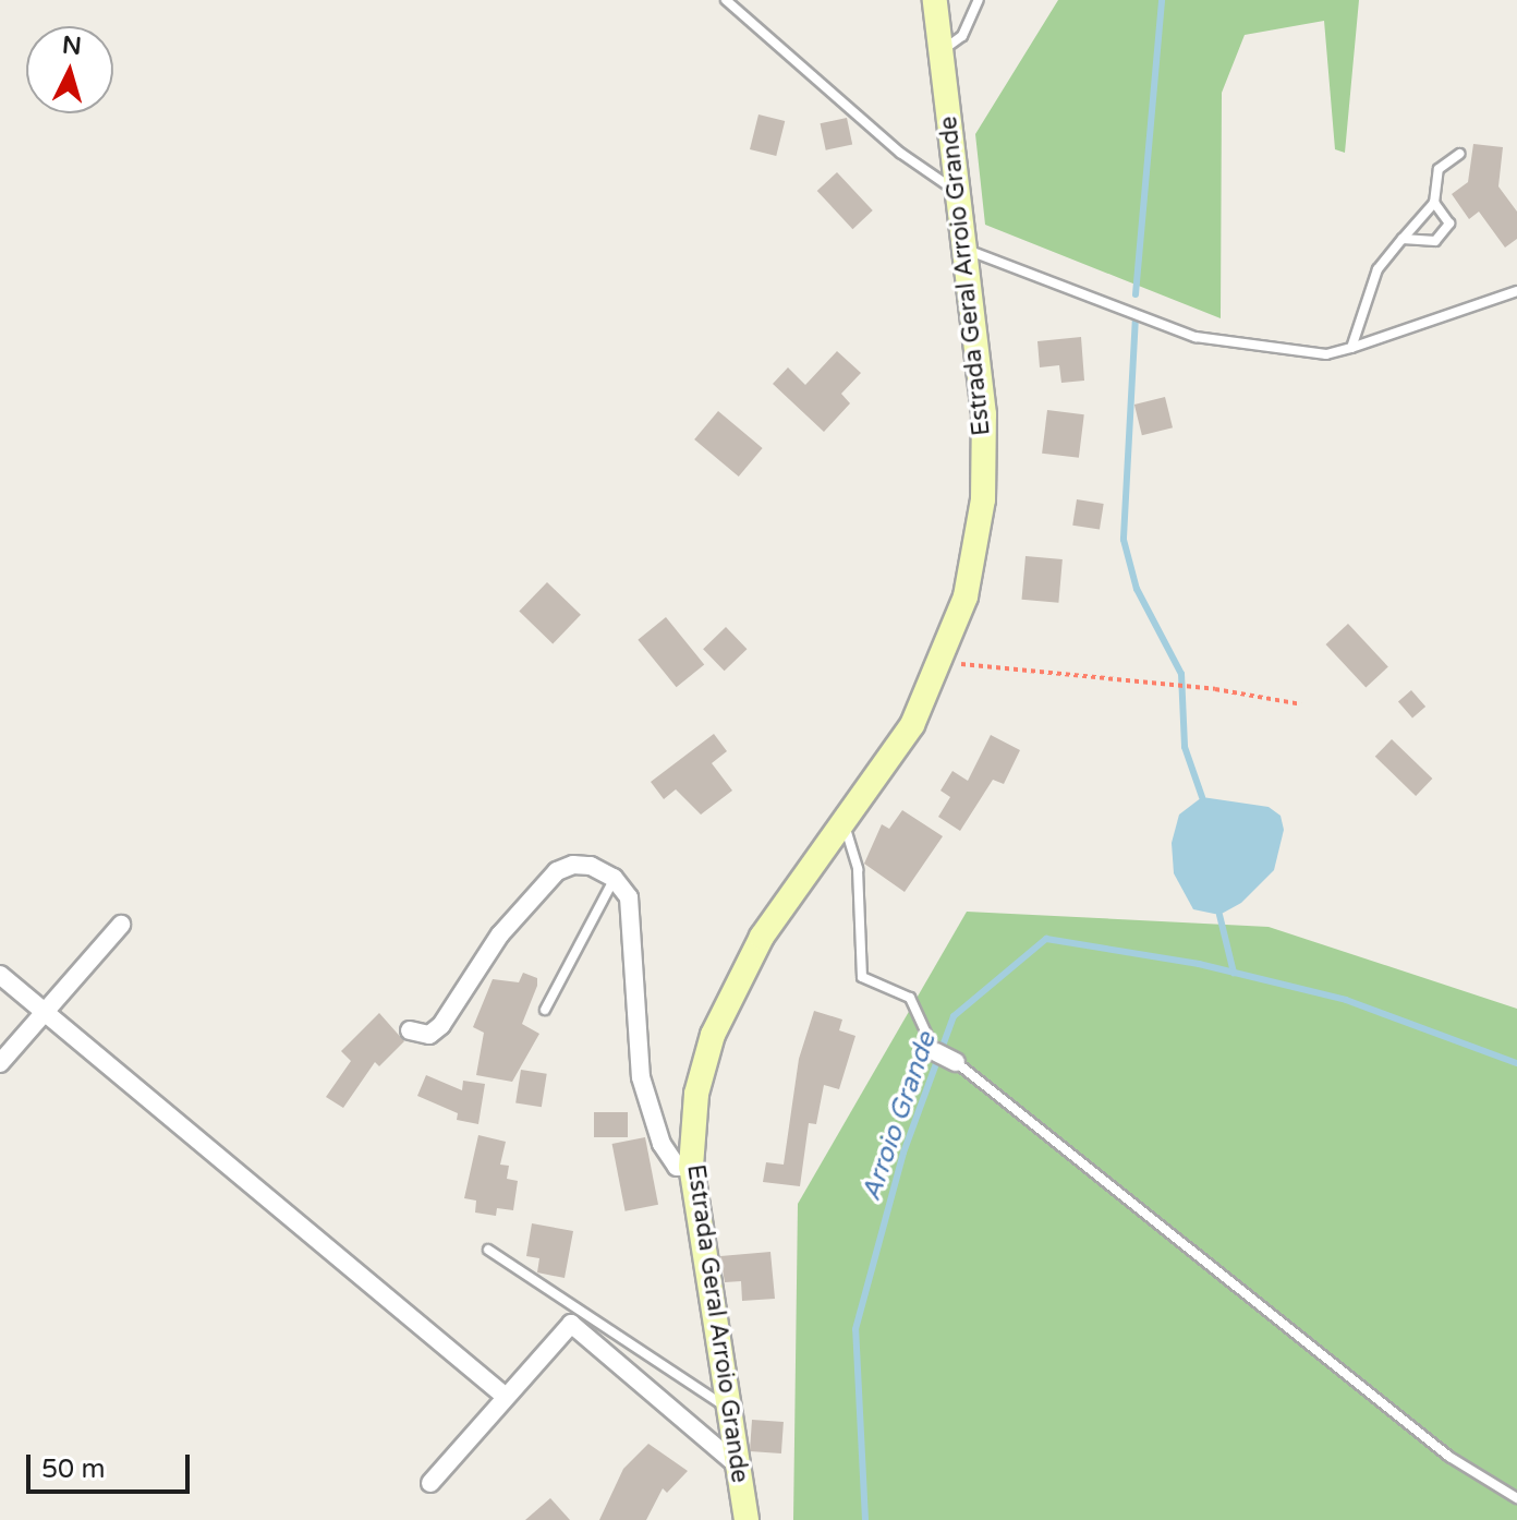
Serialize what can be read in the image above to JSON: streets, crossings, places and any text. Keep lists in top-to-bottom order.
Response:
{
  "streets": {
    "main road": ["Estrada Geral Arroio Grande"]
  },
  "water": ["Arroio Grande"],
  "scale_bar": "50 m",
  "north": "top"
}
